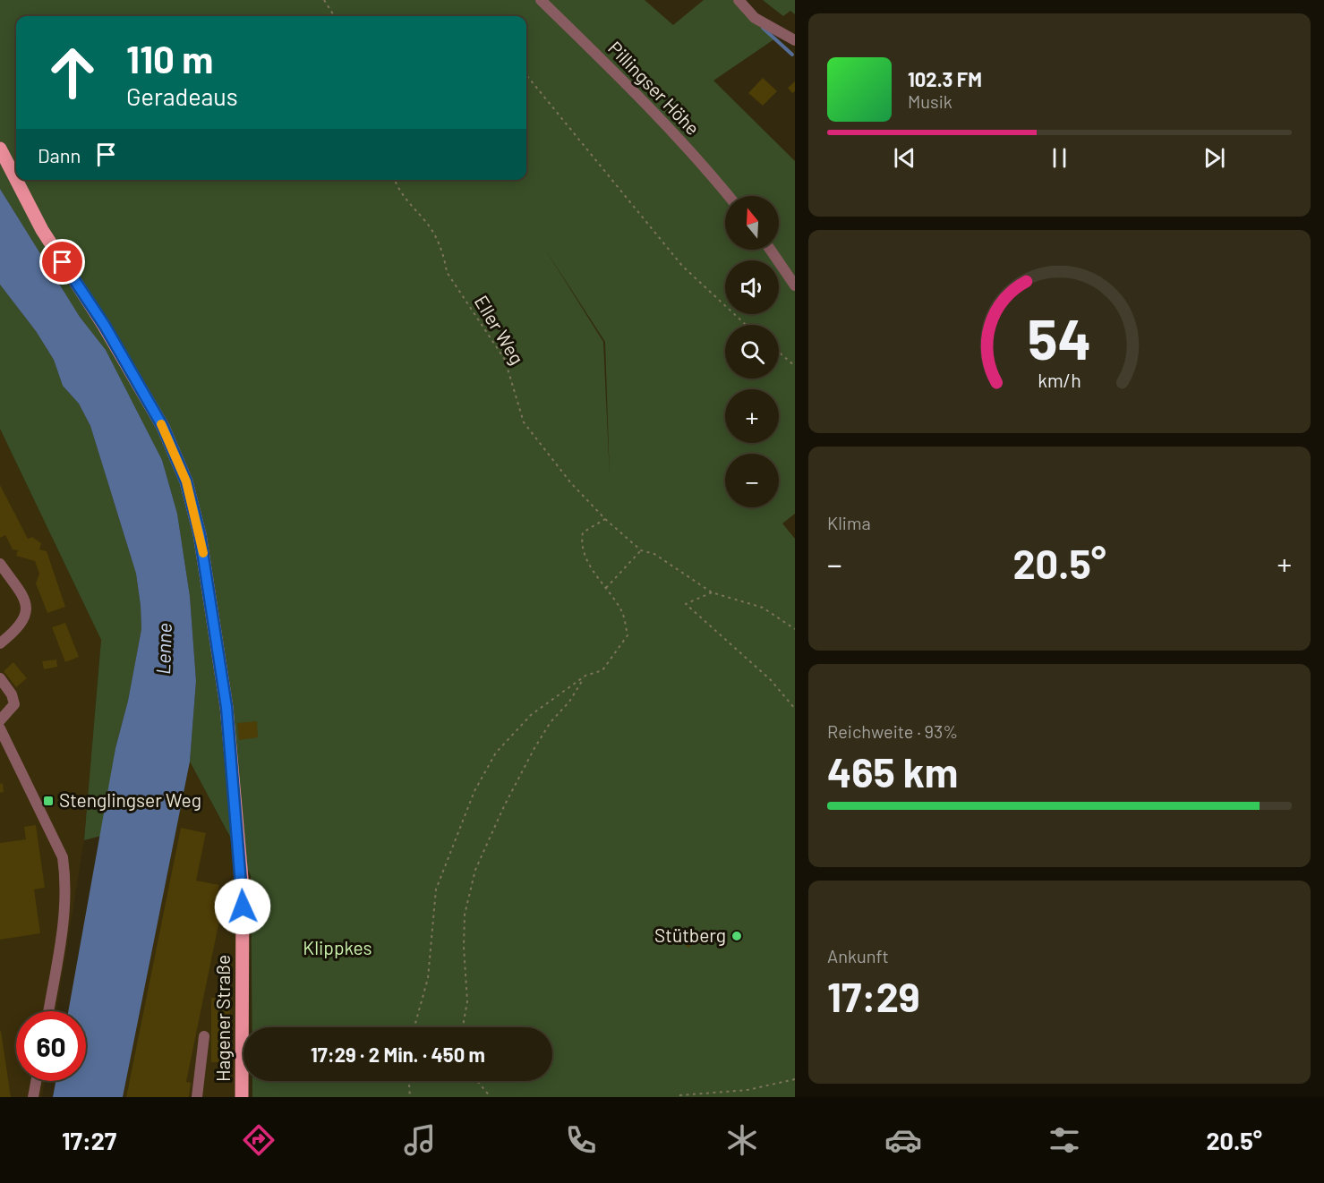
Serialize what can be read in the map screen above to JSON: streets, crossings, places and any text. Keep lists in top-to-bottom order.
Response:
{
  "streets": {
    "main road": ["Hagener Straße"],
    "street": ["Pillingser Höhe"],
    "path": ["Eller Weg"]
  },
  "water": ["Lenne"],
  "parks": ["Klippkes"],
  "places": {
    "transit": ["Stenglingser Weg"],
    "other": ["Stütberg"]
  },
  "north": "top",
  "page": {
    "turn": ["110 m", "Geradeaus"],
    "song": ["102.3 FM", "Musik"],
    "then": "Dann",
    "map_buttons": ["+", "−"],
    "tile": [
      "Klima",
      ["Reichweite · 93%", "465 km"],
      ["Ankunft", "17:29"]
    ],
    "heat": ["−", "20.5°", "+"],
    "limit": "60",
    "trip": "17:29 · 2 Min. · 450 m",
    "tabs": ["17:27", "20.5°"],
    "gauge": ["54", "km/h"]
  }
}
